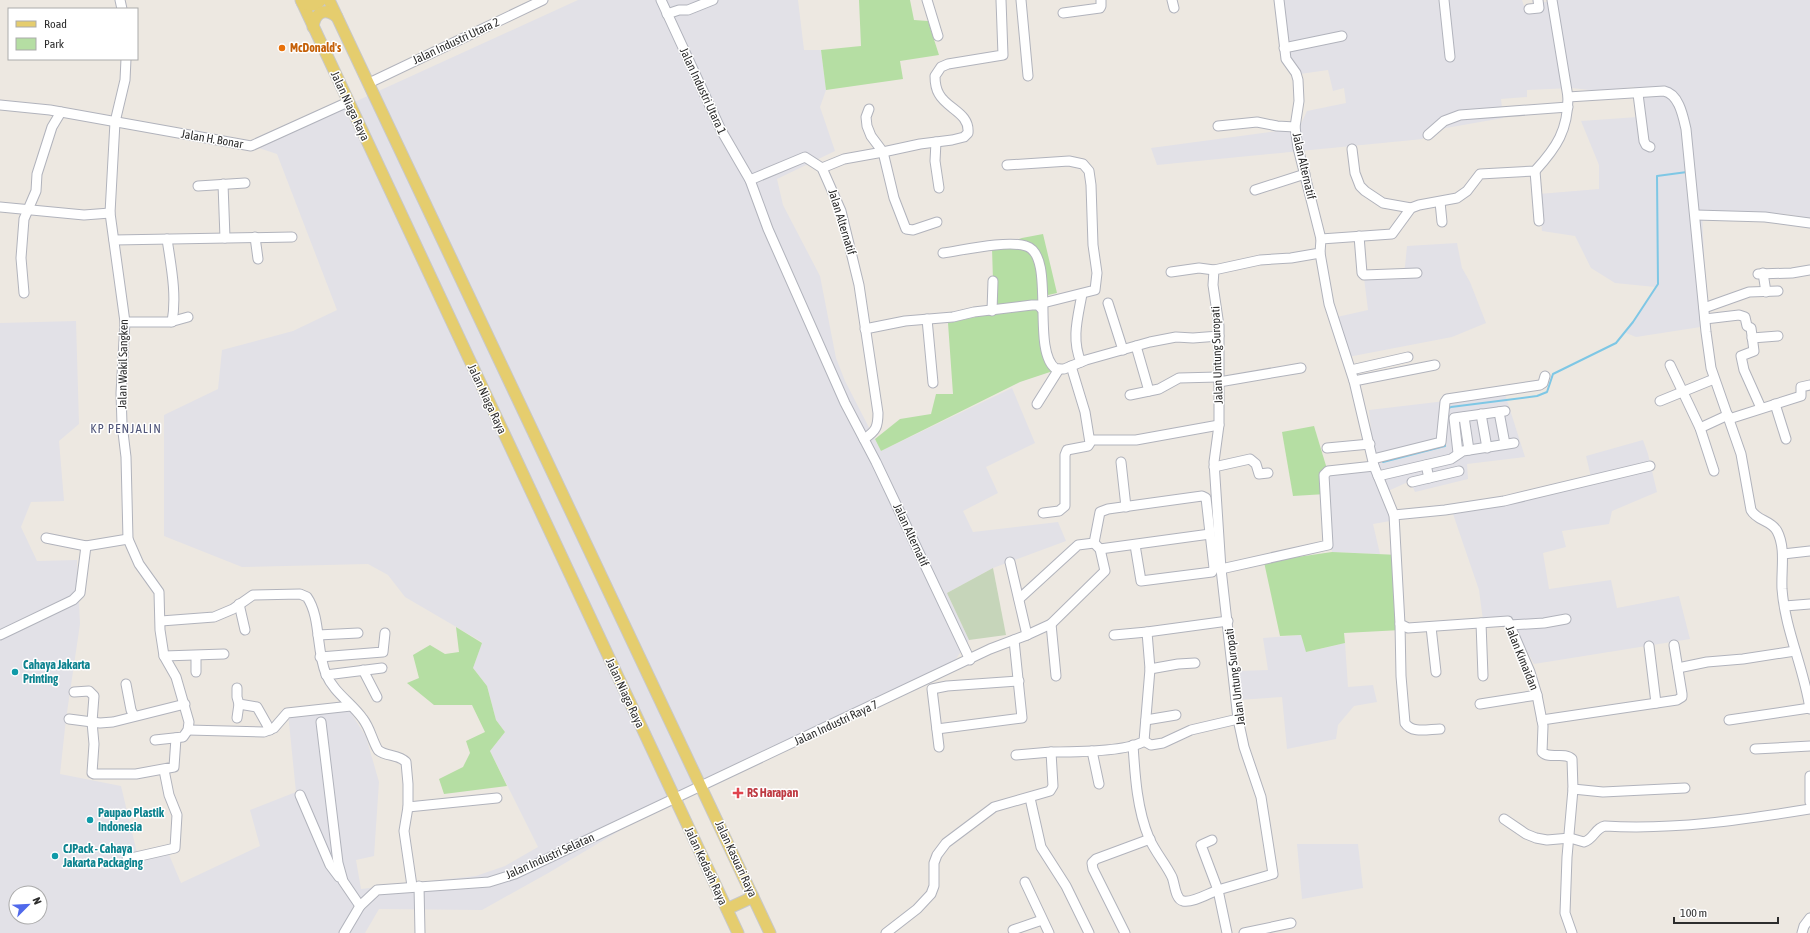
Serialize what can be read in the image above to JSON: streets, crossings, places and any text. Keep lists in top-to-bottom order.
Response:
{
  "streets": {
    "main road": ["Jalan Niaga Raya", "Jalan Kasuari Raya", "Jalan Kedasih Raya"],
    "street": [
      "Jalan Industri Utara 2",
      "Jalan Industri Utara 1",
      "Jalan H. Bonar",
      "Jalan Alternatif",
      "Jalan Untung Suropati",
      "Jalan Wakil Sangken",
      "Jalan Kimaidan",
      "Jalan Industri Raya 7",
      "Jalan Industri Selatan"
    ]
  },
  "crossings": [
    ["Jalan Industri Utara 1", "Jalan Alternatif"],
    ["Jalan Niaga Raya", "Jalan H. Bonar"],
    ["Jalan Niaga Raya", "Jalan Industri Raya 7"],
    ["Jalan Niaga Raya", "Jalan Industri Selatan"],
    ["Jalan Niaga Raya", "Jalan Kedasih Raya"],
    ["Jalan H. Bonar", "Jalan Wakil Sangken"],
    ["Jalan Alternatif", "Jalan Industri Raya 7"],
    ["Jalan Industri Raya 7", "Jalan Industri Selatan"],
    ["Jalan Industri Raya 7", "Jalan Kasuari Raya"],
    ["Jalan Industri Raya 7", "Jalan Kedasih Raya"],
    ["Jalan Industri Selatan", "Jalan Kedasih Raya"]
  ],
  "districts": ["KP PENJALIN"],
  "places": {
    "other": [
      "McDonald's",
      "Cahaya Jakarta Printing",
      "Paupao Plastik Indonesia",
      "CJPack - Cahaya Jakarta Packaging"
    ],
    "health": ["RS Harapan"]
  },
  "legend": ["Road", "Park"],
  "scale_bar": "100 m",
  "north": "top right"
}
